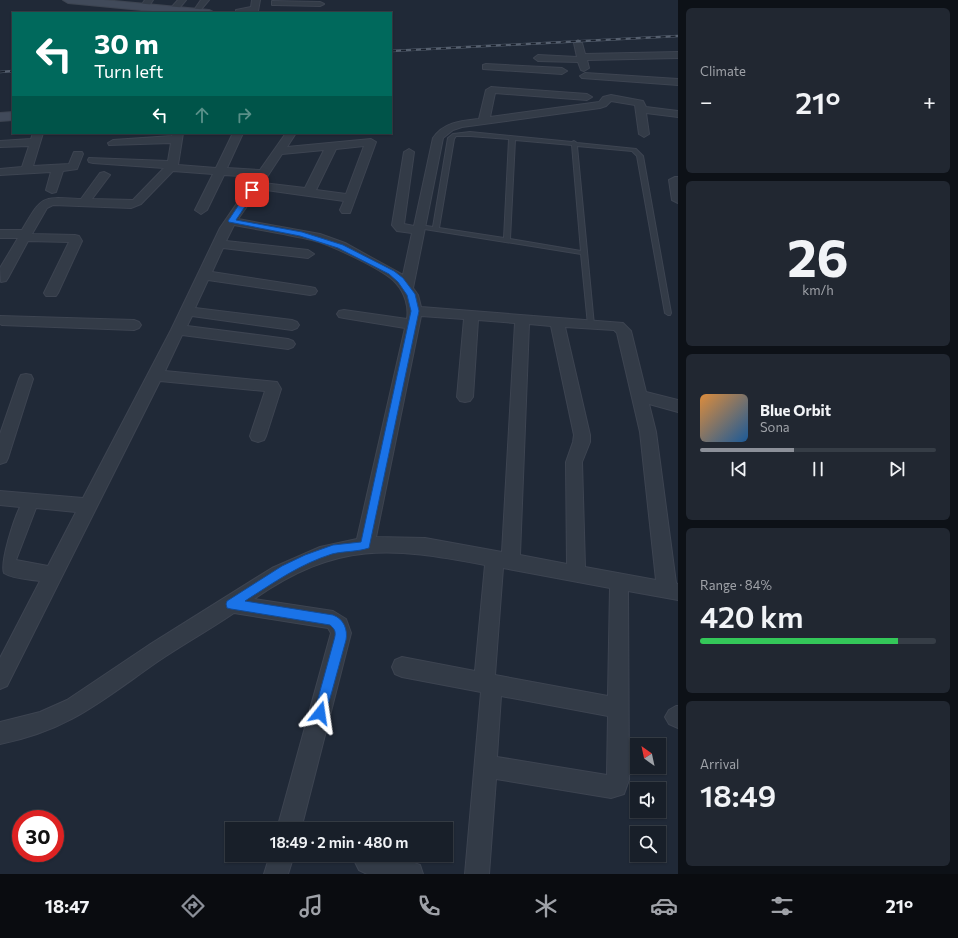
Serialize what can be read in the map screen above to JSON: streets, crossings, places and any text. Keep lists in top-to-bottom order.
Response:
{
  "north": "top left",
  "page": {
    "tile": [
      "Climate",
      ["26", "km/h"],
      ["Range · 84%", "420 km"],
      ["Arrival", "18:49"]
    ],
    "turn": ["30 m", "Turn left"],
    "heat": ["−", "21°", "+"],
    "song": ["Blue Orbit", "Sona"],
    "limit": "30",
    "trip": "18:49 · 2 min · 480 m",
    "tabs": ["18:47", "21°"]
  }
}
